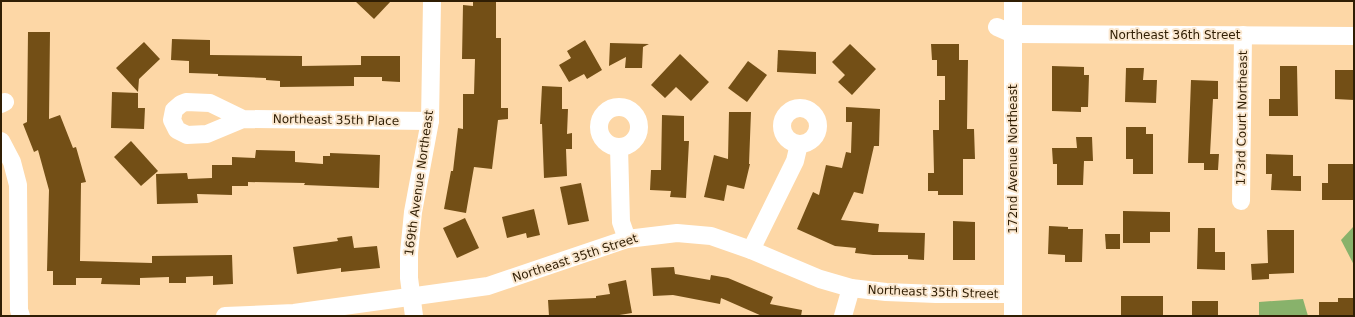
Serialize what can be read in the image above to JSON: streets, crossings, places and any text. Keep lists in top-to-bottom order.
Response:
{
  "streets": {
    "street": [
      "Northeast 36th Street",
      "173rd Court Northeast",
      "Northeast 35th Place",
      "172nd Avenue Northeast",
      "169th Avenue Northeast",
      "Northeast 35th Street"
    ]
  },
  "crossings": [
    ["Northeast 36th Street", "173rd Court Northeast"],
    ["Northeast 36th Street", "172nd Avenue Northeast"],
    ["Northeast 35th Place", "169th Avenue Northeast"],
    ["172nd Avenue Northeast", "Northeast 35th Street"],
    ["169th Avenue Northeast", "Northeast 35th Street"]
  ]
}
